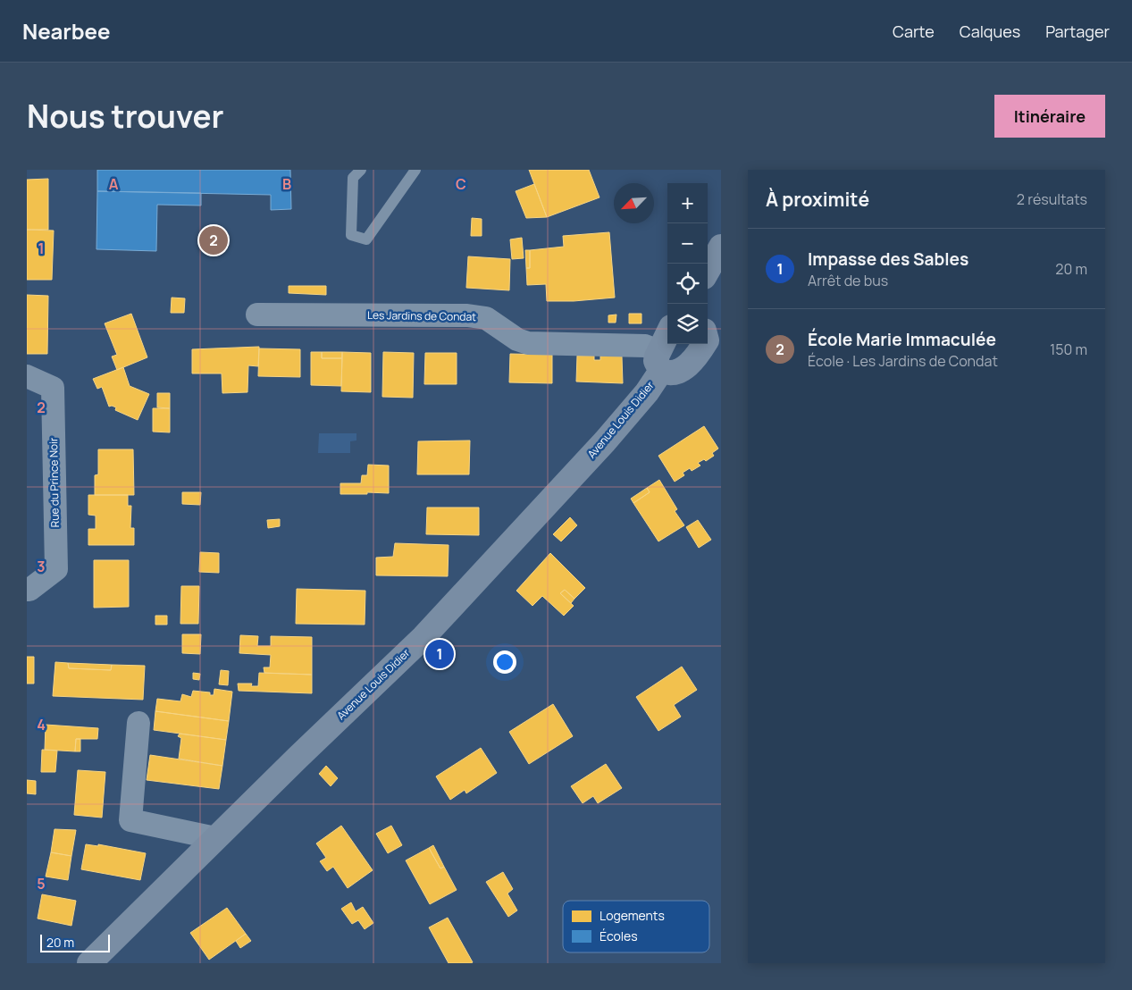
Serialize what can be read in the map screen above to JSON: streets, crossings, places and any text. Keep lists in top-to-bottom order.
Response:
{
  "streets": {
    "main road": ["Avenue Louis Didier"],
    "street": ["Les Jardins de Condat", "Rue du Prince Noir"]
  },
  "crossings": [
    ["Les Jardins de Condat", "Avenue Louis Didier"]
  ],
  "legend": ["Logements", "Écoles"],
  "scale_bar": "20 m",
  "north": "bottom left",
  "page": {
    "header": "Nearbee",
    "nav": ["Carte", "Calques", "Partager"],
    "title": "Nous trouver",
    "buttons": "Itinéraire",
    "heading": ["À proximité", "2 résultats"],
    "map_buttons": ["+", "−"],
    "pins": ["2", "1"],
    "list": [
      {
        "mark": "1",
        "name": "Impasse des Sables",
        "note": "Arrêt de bus",
        "value": "20 m"
      },
      {
        "mark": "2",
        "name": "École Marie Immaculée",
        "note": "École · Les Jardins de Condat",
        "value": "150 m"
      }
    ],
    "scale": "20 m"
  },
  "grid": {
    "columns": ["A", "B", "C"],
    "rows": [
      "1",
      "2",
      "3",
      "4",
      "5"
    ]
  }
}
